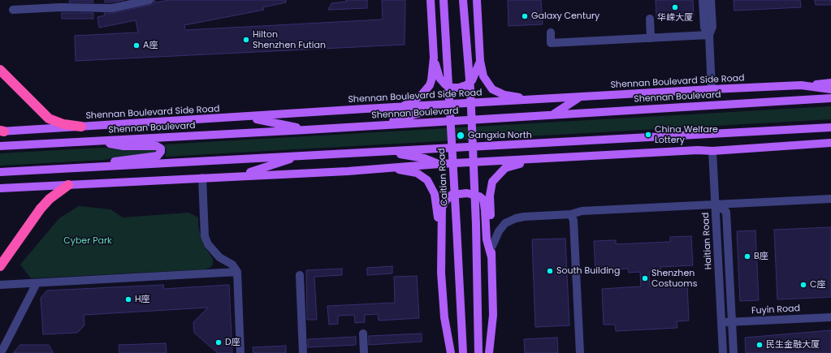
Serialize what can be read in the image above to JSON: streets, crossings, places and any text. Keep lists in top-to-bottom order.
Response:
{
  "streets": {
    "main road": ["Shennan Boulevard Side Road", "Shennan Boulevard", "Caitian Road"],
    "street": ["Haitian Road", "Fuyin Road"]
  },
  "crossings": [
    ["Haitian Road", "Fuyin Road"]
  ],
  "parks": ["Cyber Park"],
  "places": [
    "华嵘大厦",
    "Galaxy Century",
    "Hilton Shenzhen Futian",
    "A座",
    "China Welfare Lottery",
    "Gangxia North",
    "B座",
    "South Building",
    "Shenzhen Costuoms",
    "C座",
    "H座",
    "D座",
    "民生金融大厦"
  ]
}
